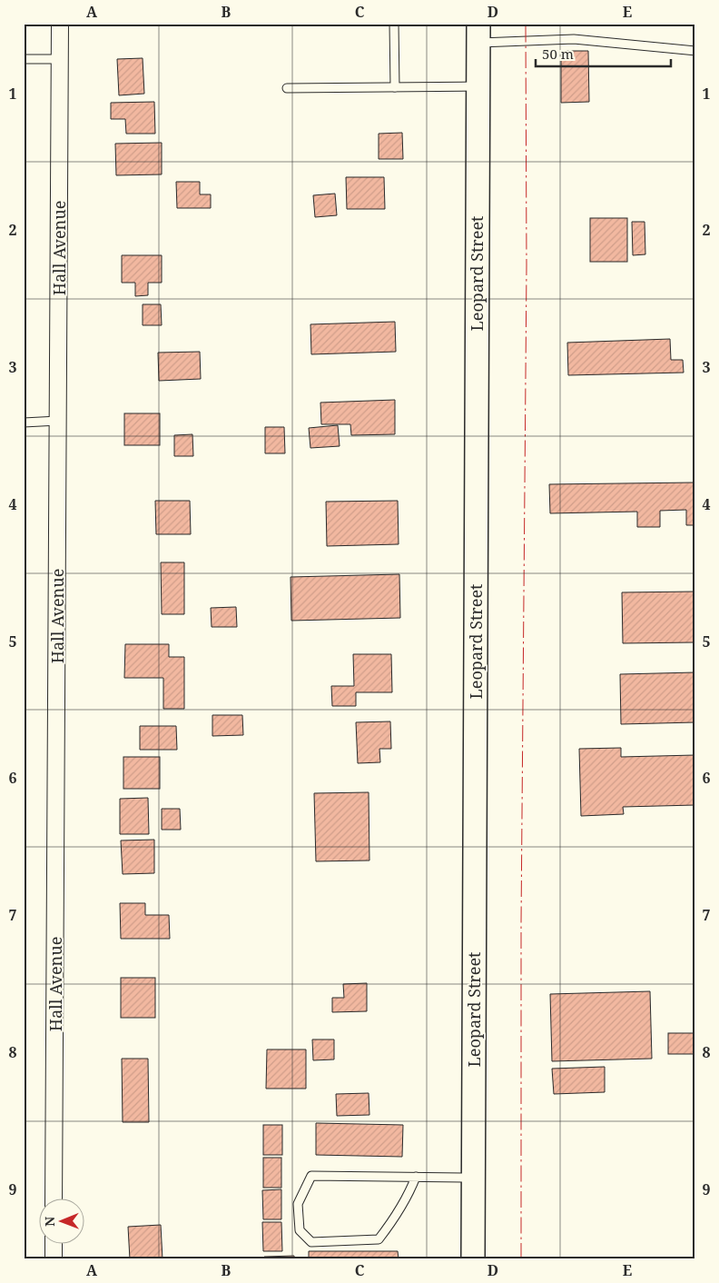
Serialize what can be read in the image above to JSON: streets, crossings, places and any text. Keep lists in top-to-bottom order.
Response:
{
  "streets": {
    "main road": ["Leopard Street"],
    "street": ["Hall Avenue"]
  },
  "scale_bar": "50 m",
  "north": "left",
  "grid": {
    "columns": [
      "A",
      "B",
      "C",
      "D",
      "E"
    ],
    "rows": [
      "1",
      "2",
      "3",
      "4",
      "5",
      "6",
      "7",
      "8",
      "9"
    ]
  }
}
